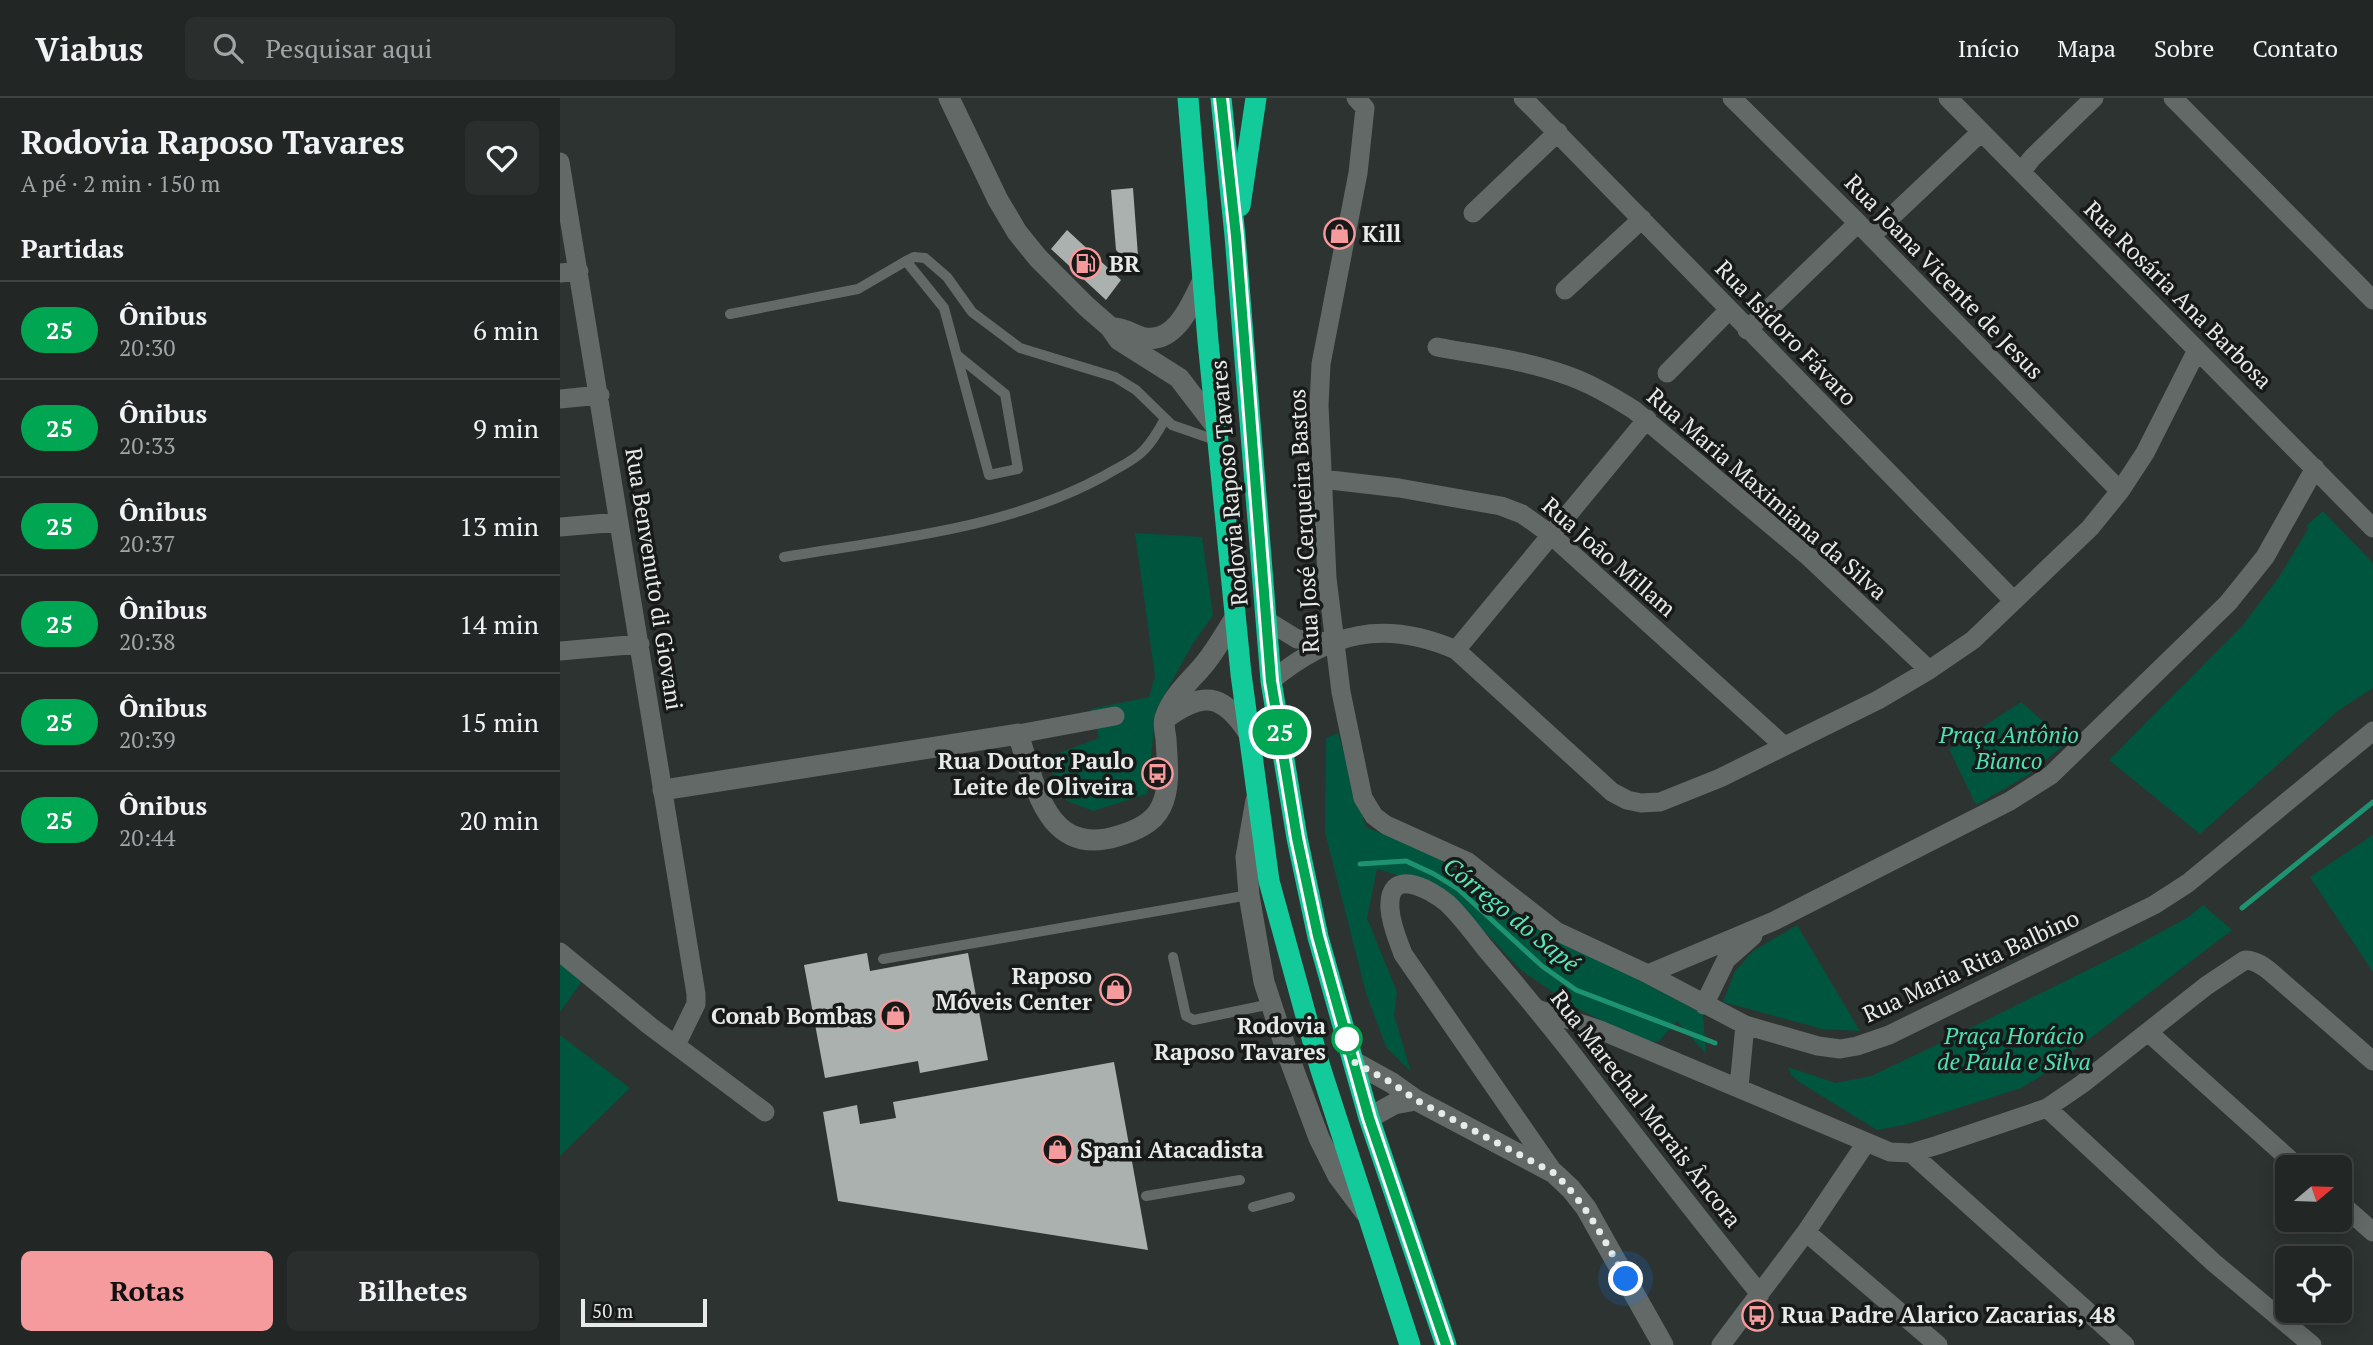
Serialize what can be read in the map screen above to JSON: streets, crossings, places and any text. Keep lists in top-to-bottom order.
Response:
{
  "streets": {
    "highway": ["Rodovia Raposo Tavares"],
    "street": [
      "Rua Joana Vicente de Jesus",
      "Rua Rosária Ana Barbosa",
      "Rua Isidoro Fávaro",
      "Rua Maria Maximiana da Silva",
      "Rua José Cerqueira Bastos",
      "Rua João Millam",
      "Rua Benvenuto di Giovani",
      "Rua Maria Rita Balbino",
      "Rua Marechal Morais Âncora"
    ]
  },
  "crossings": [
    ["Rua José Cerqueira Bastos", "Rua João Millam"],
    ["Rua José Cerqueira Bastos", "Rua Maria Rita Balbino"]
  ],
  "water": ["Córrego do Sapé"],
  "parks": ["Praça Antônio Bianco", "Praça Horácio de Paula e Silva"],
  "places": {
    "shop": [
      "Kill",
      "Raposo Móveis Center",
      "Conab Bombas",
      "Spani Atacadista"
    ],
    "fuel station": ["BR"],
    "bus stop": ["Rua Doutor Paulo Leite de Oliveira", "Rua Padre Alarico Zacarias, 48"],
    "other": ["Rodovia Raposo Tavares"]
  },
  "lines": ["bus line 25"],
  "scale_bar": "50 m",
  "north": "right",
  "page": {
    "header": "Viabus",
    "search": "Pesquisar aqui",
    "nav": [
      "Início",
      "Mapa",
      "Sobre",
      "Contato"
    ],
    "heading": [
      ["Rodovia Raposo Tavares", "A pé · 2 min · 150 m"],
      "Partidas"
    ],
    "on_map": "25",
    "list": [
      {
        "mark": "25",
        "name": "Ônibus",
        "note": "20:30",
        "value": "6 min"
      },
      {
        "mark": "25",
        "name": "Ônibus",
        "note": "20:33",
        "value": "9 min"
      },
      {
        "mark": "25",
        "name": "Ônibus",
        "note": "20:37",
        "value": "13 min"
      },
      {
        "mark": "25",
        "name": "Ônibus",
        "note": "20:38",
        "value": "14 min"
      },
      {
        "mark": "25",
        "name": "Ônibus",
        "note": "20:39",
        "value": "15 min"
      },
      {
        "mark": "25",
        "name": "Ônibus",
        "note": "20:44",
        "value": "20 min"
      }
    ],
    "buttons": ["Rotas", "Bilhetes"],
    "scale": "50 m"
  }
}
